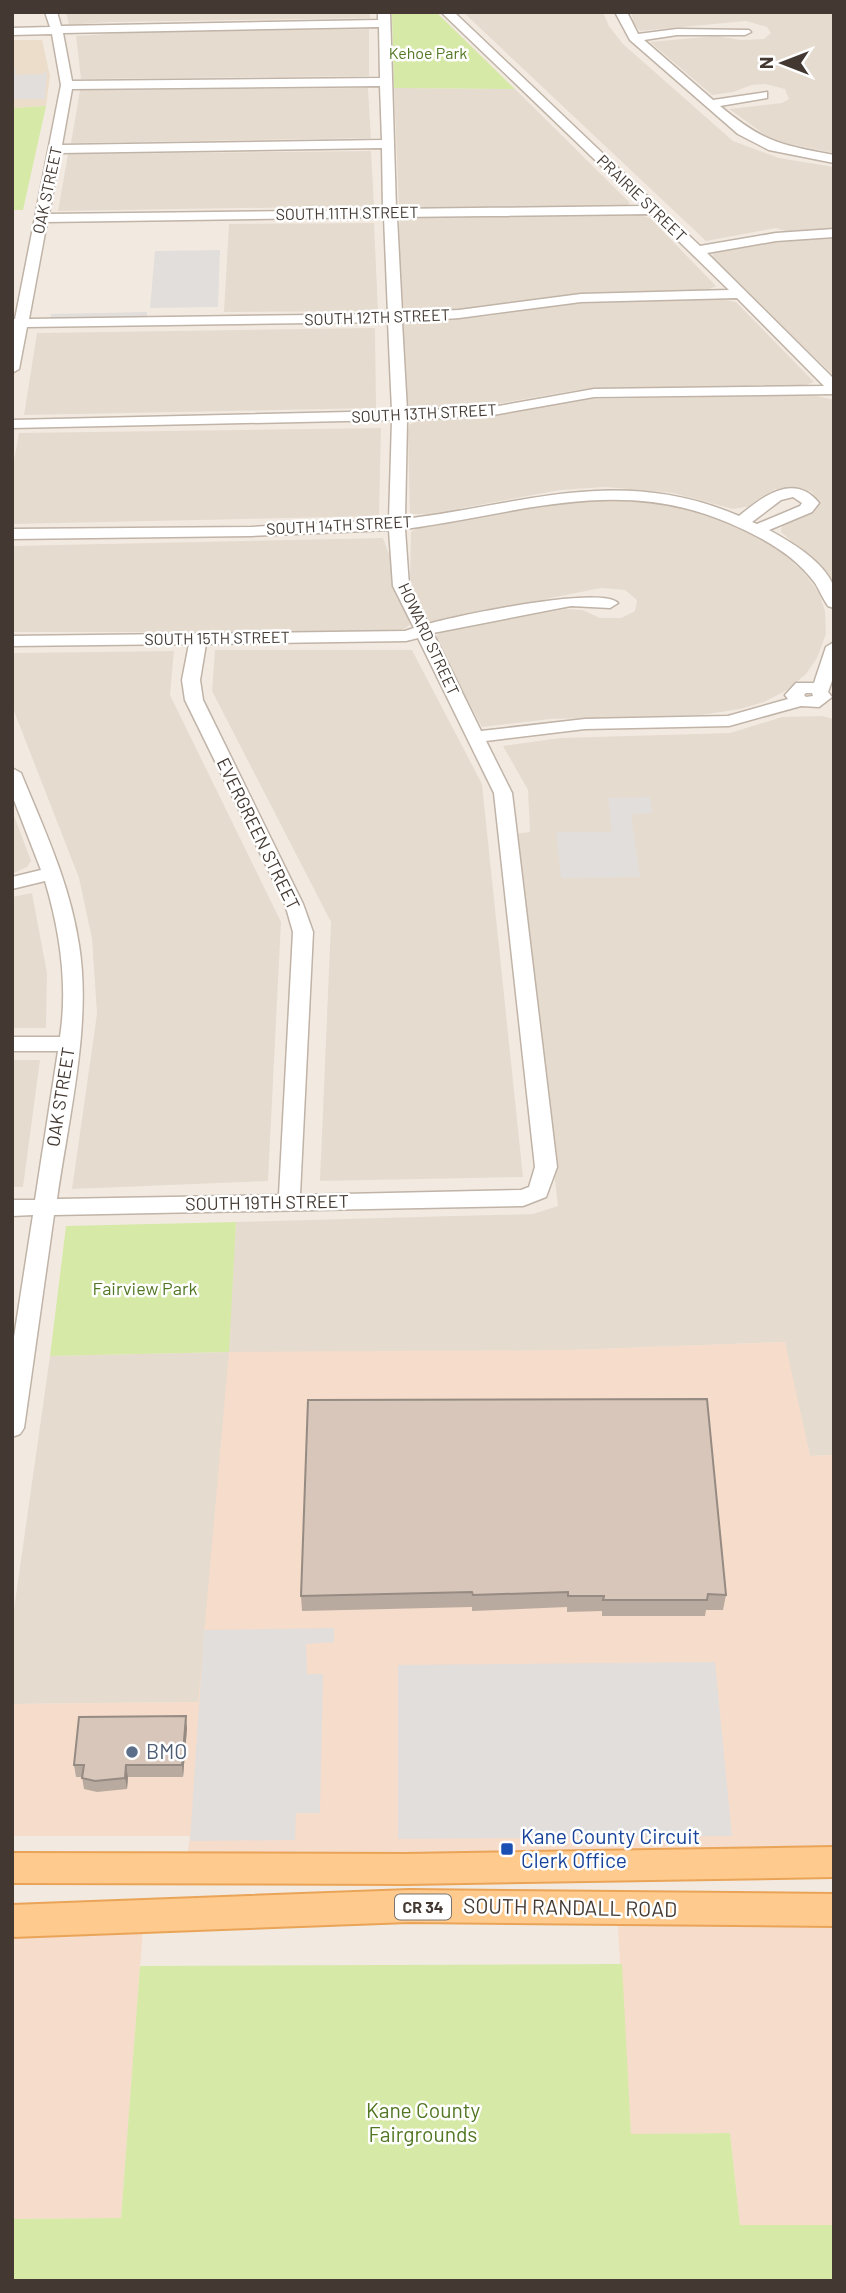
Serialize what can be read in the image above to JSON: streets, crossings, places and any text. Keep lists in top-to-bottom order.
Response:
{
  "streets": {
    "main road": ["CR 34", "SOUTH RANDALL ROAD"],
    "street": [
      "OAK STREET",
      "PRAIRIE STREET",
      "SOUTH 11TH STREET",
      "SOUTH 12TH STREET",
      "SOUTH 13TH STREET",
      "SOUTH 14TH STREET",
      "SOUTH 15TH STREET",
      "HOWARD STREET",
      "EVERGREEN STREET",
      "SOUTH 19TH STREET"
    ]
  },
  "crossings": [
    ["OAK STREET", "SOUTH 11TH STREET"],
    ["OAK STREET", "SOUTH 12TH STREET"],
    ["OAK STREET", "SOUTH 19TH STREET"],
    ["PRAIRIE STREET", "SOUTH 11TH STREET"],
    ["PRAIRIE STREET", "SOUTH 12TH STREET"],
    ["PRAIRIE STREET", "SOUTH 13TH STREET"],
    ["SOUTH 11TH STREET", "HOWARD STREET"],
    ["SOUTH 12TH STREET", "HOWARD STREET"],
    ["SOUTH 13TH STREET", "HOWARD STREET"],
    ["SOUTH 14TH STREET", "HOWARD STREET"],
    ["SOUTH 15TH STREET", "HOWARD STREET"],
    ["SOUTH 15TH STREET", "EVERGREEN STREET"],
    ["HOWARD STREET", "SOUTH 19TH STREET"],
    ["EVERGREEN STREET", "SOUTH 19TH STREET"]
  ],
  "parks": ["Kehoe Park", "Fairview Park", "Kane County Fairgrounds"],
  "places": {
    "other": ["BMO"],
    "transit": ["Kane County Circuit Clerk Office"]
  },
  "north": "left"
}
